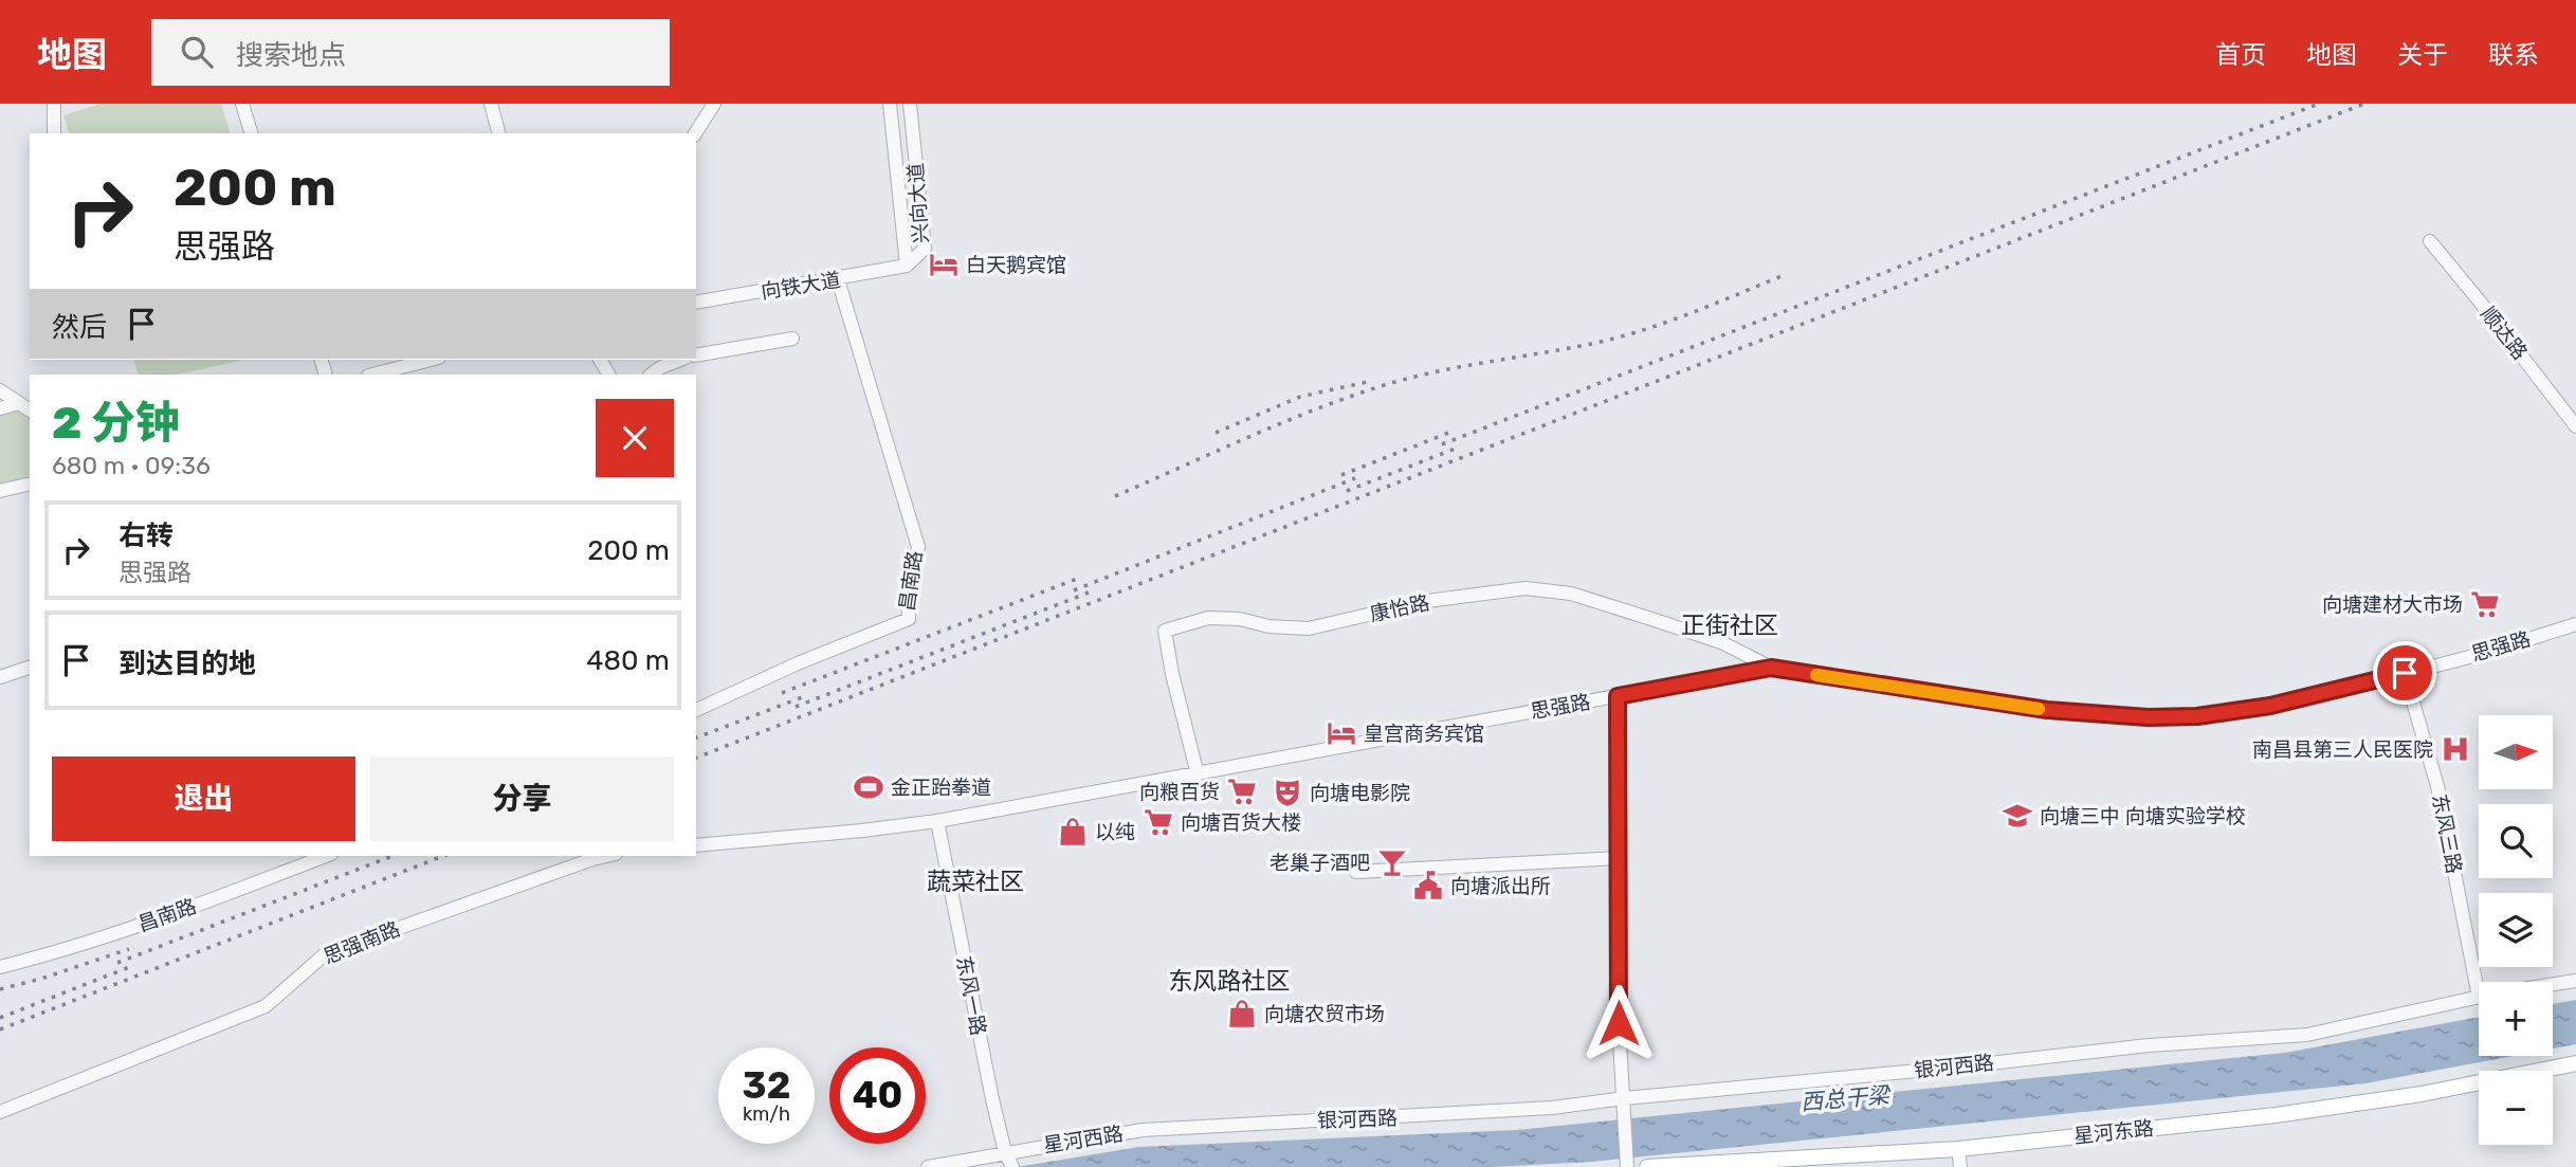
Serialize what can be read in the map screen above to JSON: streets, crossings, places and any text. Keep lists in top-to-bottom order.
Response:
{
  "streets": {
    "main road": ["星河东路"],
    "street": [
      "兴向大道",
      "向铁大道",
      "顺达路",
      "昌南路",
      "康怡路",
      "思强路",
      "东风三路",
      "思强南路",
      "东风一路",
      "银河西路",
      "星河西路"
    ]
  },
  "crossings": [
    ["兴向大道", "向铁大道"],
    ["向铁大道", "昌南路"],
    ["康怡路", "思强路"],
    ["思强路", "东风三路"],
    ["思强路", "东风一路"],
    ["东风三路", "银河西路"],
    ["东风一路", "星河西路"],
    ["银河西路", "星河西路"]
  ],
  "districts": ["正街社区", "蔬菜社区", "东风路社区"],
  "water": ["西总干梁"],
  "places": {
    "hotel": ["白天鹅宾馆", "皇宫商务宾馆"],
    "supermarket": ["向塘建材大市场", "向粮百货", "向塘百货大楼"],
    "hospital": ["南昌县第三人民医院"],
    "sports": ["金正跆拳道"],
    "theatre": ["向塘电影院"],
    "school or university": ["向塘三中 向塘实验学校"],
    "shop": ["以纯", "向塘农贸市场"],
    "bar": ["老巢子酒吧"],
    "public building": ["向塘派出所"]
  },
  "north": "right",
  "page": {
    "header": "地图",
    "search": "搜索地点",
    "nav": [
      "首页",
      "地图",
      "关于",
      "联系"
    ],
    "turn": ["200 m", "思强路"],
    "then": "然后",
    "heading": ["2 分钟", "680 m · 09:36"],
    "list": [
      {
        "name": "右转",
        "note": "思强路",
        "value": "200 m"
      },
      {
        "name": "到达目的地",
        "value": "480 m"
      }
    ],
    "map_buttons": ["+", "−"],
    "buttons": ["退出", "分享"],
    "speed": "32 km/h",
    "limit": "40"
  }
}
